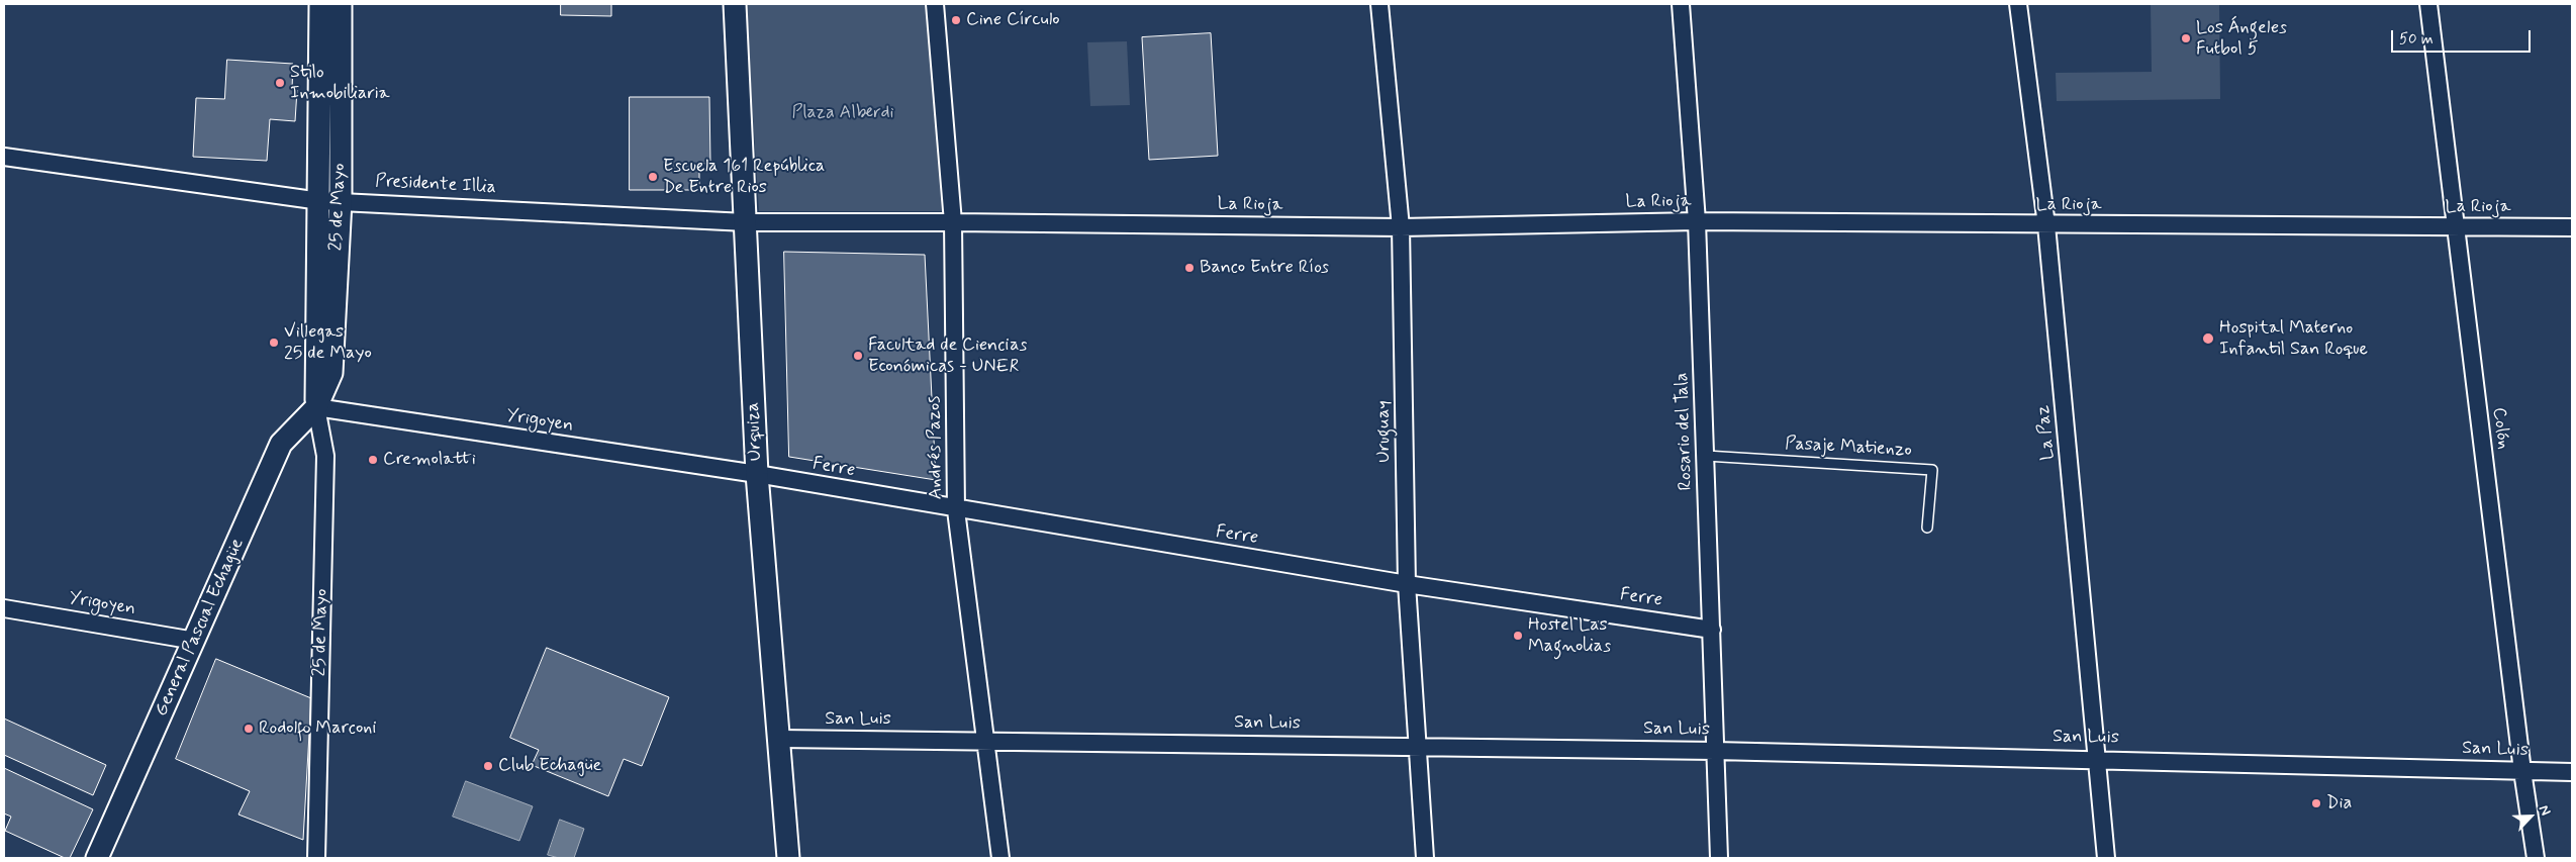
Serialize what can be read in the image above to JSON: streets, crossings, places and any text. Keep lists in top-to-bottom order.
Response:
{
  "streets": {
    "street": [
      "Presidente Illia",
      "La Rioja",
      "25 de Mayo",
      "Yrigoyen",
      "Colón",
      "Urquiza",
      "Uruguay",
      "Rosario del Tala",
      "La Paz",
      "Andrés Pazos",
      "Ferre",
      "General Pascual Echagüe",
      "San Luis"
    ],
    "lane": ["Pasaje Matienzo"]
  },
  "crossings": [
    ["Presidente Illia", "La Rioja"],
    ["Presidente Illia", "25 de Mayo"],
    ["Presidente Illia", "Urquiza"],
    ["La Rioja", "Colón"],
    ["La Rioja", "Urquiza"],
    ["La Rioja", "Uruguay"],
    ["La Rioja", "Rosario del Tala"],
    ["La Rioja", "La Paz"],
    ["La Rioja", "Andrés Pazos"],
    ["25 de Mayo", "Yrigoyen"],
    ["25 de Mayo", "General Pascual Echagüe"],
    ["Yrigoyen", "Urquiza"],
    ["Yrigoyen", "Ferre"],
    ["Yrigoyen", "General Pascual Echagüe"],
    ["Colón", "San Luis"],
    ["Urquiza", "Ferre"],
    ["Urquiza", "San Luis"],
    ["Uruguay", "Ferre"],
    ["Uruguay", "San Luis"],
    ["Rosario del Tala", "Pasaje Matienzo"],
    ["Rosario del Tala", "Ferre"],
    ["Rosario del Tala", "San Luis"],
    ["La Paz", "San Luis"],
    ["Andrés Pazos", "Ferre"],
    ["Andrés Pazos", "San Luis"]
  ],
  "parks": ["Plaza Alberdi"],
  "places": [
    "Cine Círculo",
    "Los Ángeles Futbol 5",
    "Stilo Inmobiliaria",
    "Escuela 161 República De Entre Rios",
    "Banco Entre Ríos",
    "Hospital Materno Infantil San Roque",
    "Villegas 25 de Mayo",
    "Facultad de Ciencias Económicas - UNER",
    "Cremolatti",
    "Hostel Las Magnolias",
    "Rodolfo Marconi",
    "Club Echagüe",
    "Dia"
  ],
  "scale_bar": "50 m",
  "north": "top right"
}
